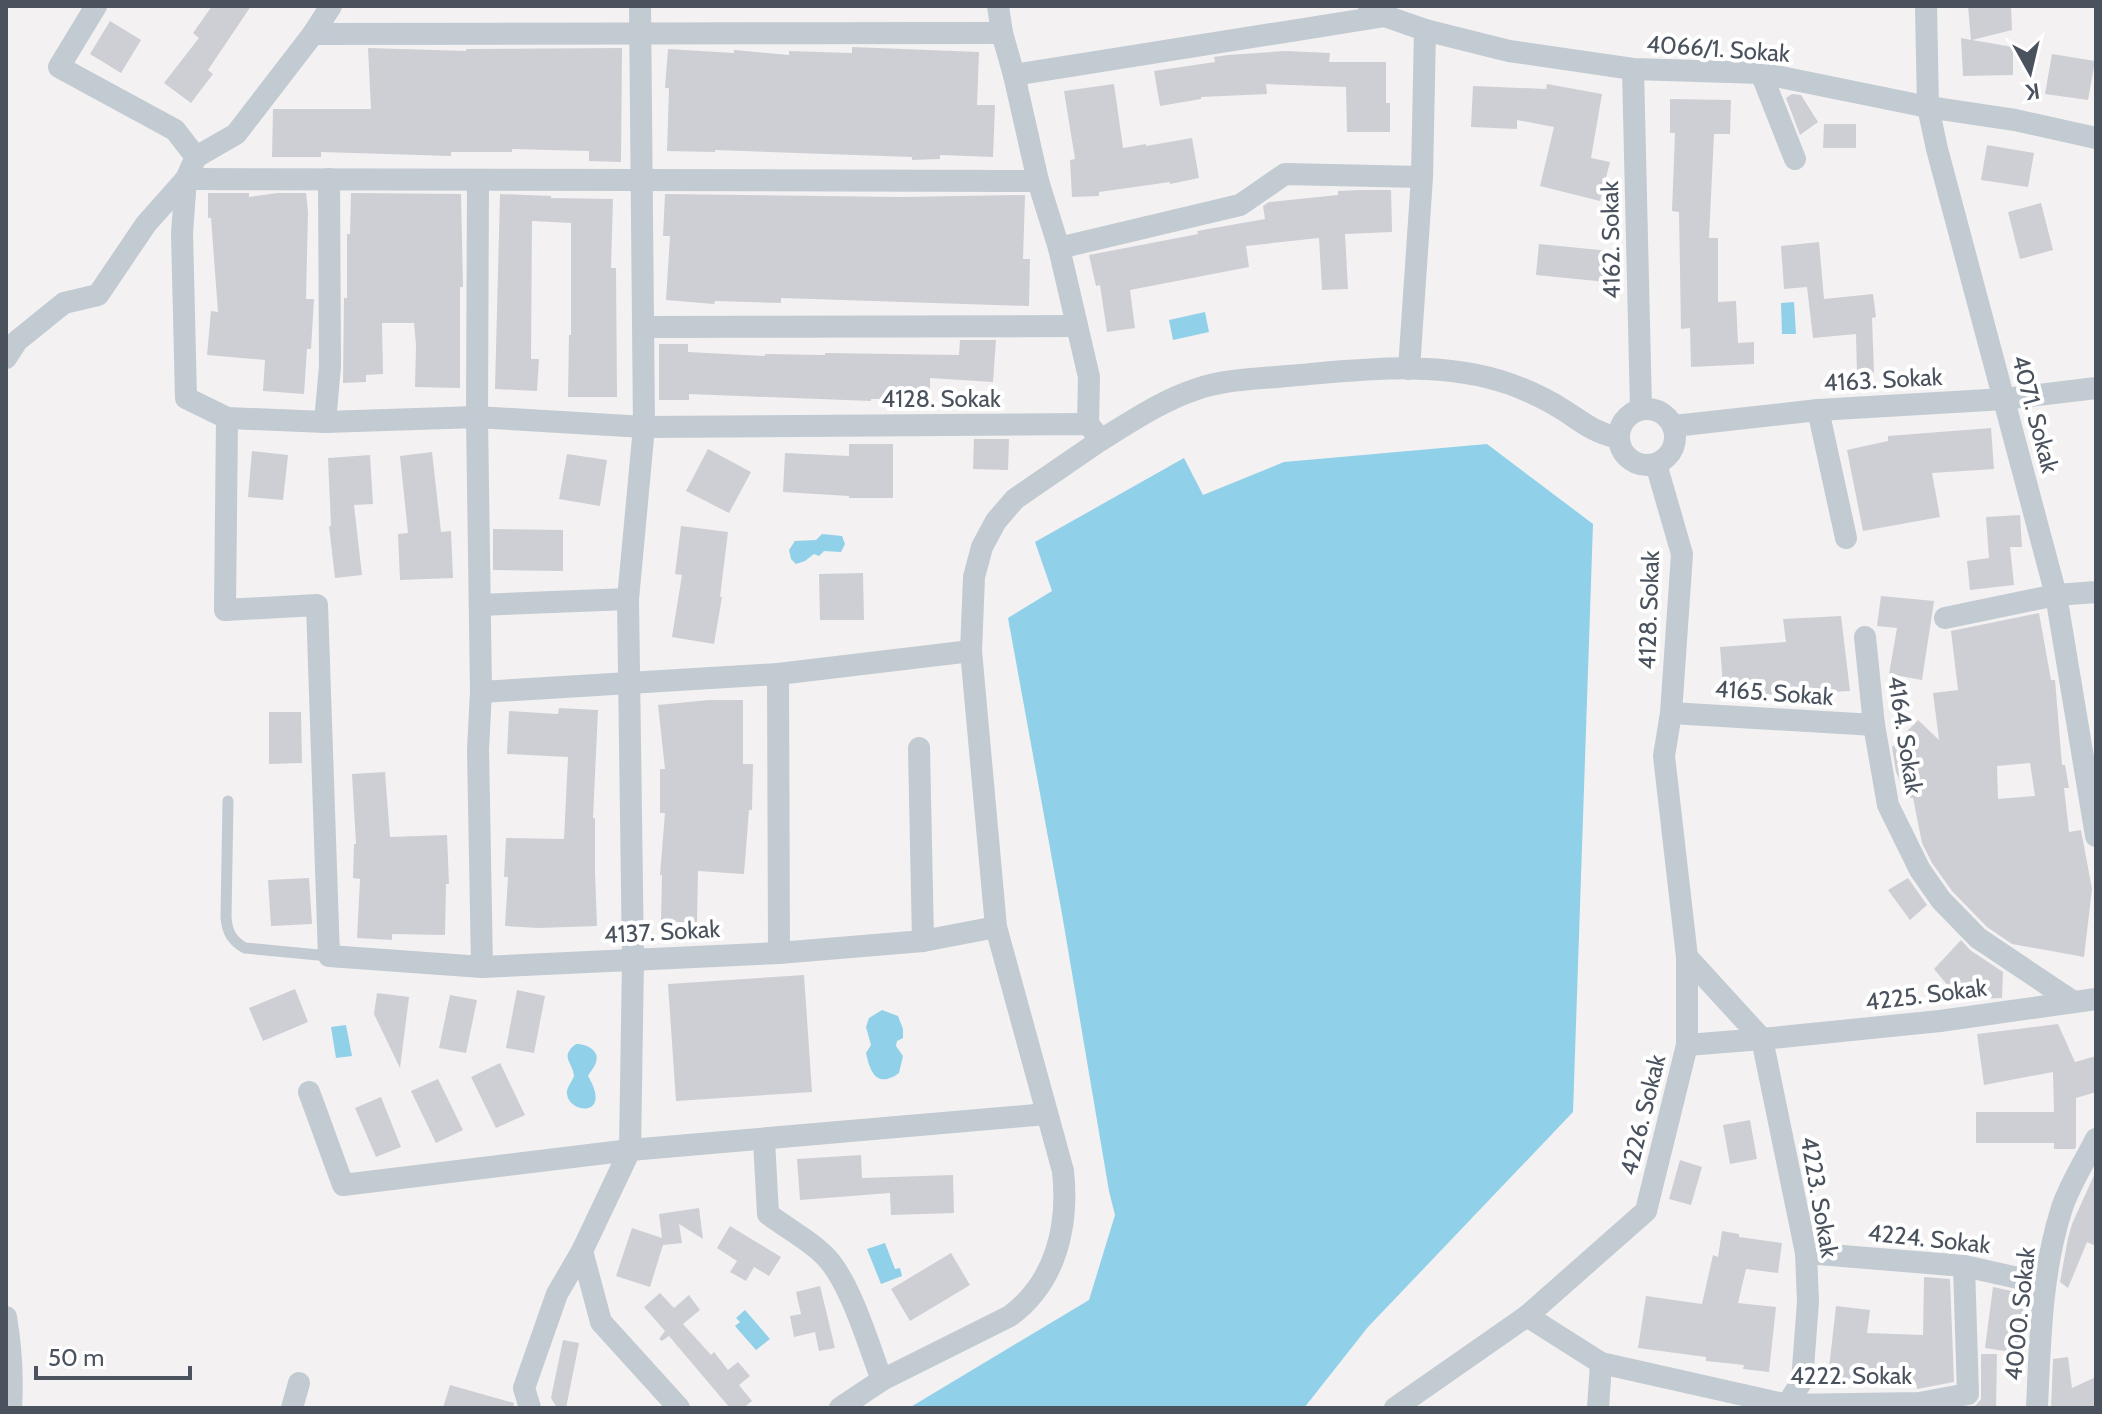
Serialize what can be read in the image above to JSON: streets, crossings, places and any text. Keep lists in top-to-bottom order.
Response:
{
  "streets": {
    "street": [
      "4066/1. Sokak",
      "4162. Sokak",
      "4163. Sokak",
      "4128. Sokak",
      "4071. Sokak",
      "4165. Sokak",
      "4164. Sokak",
      "4137. Sokak",
      "4225. Sokak",
      "4226. Sokak",
      "4223. Sokak",
      "4224. Sokak",
      "4000. Sokak",
      "4222. Sokak"
    ]
  },
  "crossings": [
    ["4066/1. Sokak", "4162. Sokak"],
    ["4066/1. Sokak", "4071. Sokak"],
    ["4162. Sokak", "4163. Sokak"],
    ["4162. Sokak", "4128. Sokak"],
    ["4163. Sokak", "4128. Sokak"],
    ["4163. Sokak", "4071. Sokak"],
    ["4128. Sokak", "4165. Sokak"],
    ["4128. Sokak", "4226. Sokak"],
    ["4165. Sokak", "4164. Sokak"],
    ["4165. Sokak", "4226. Sokak"],
    ["4164. Sokak", "4225. Sokak"],
    ["4225. Sokak", "4226. Sokak"],
    ["4225. Sokak", "4223. Sokak"],
    ["4226. Sokak", "4222. Sokak"],
    ["4223. Sokak", "4224. Sokak"],
    ["4223. Sokak", "4222. Sokak"],
    ["4224. Sokak", "4000. Sokak"],
    ["4224. Sokak", "4222. Sokak"]
  ],
  "scale_bar": "50 m",
  "north": "bottom"
}
